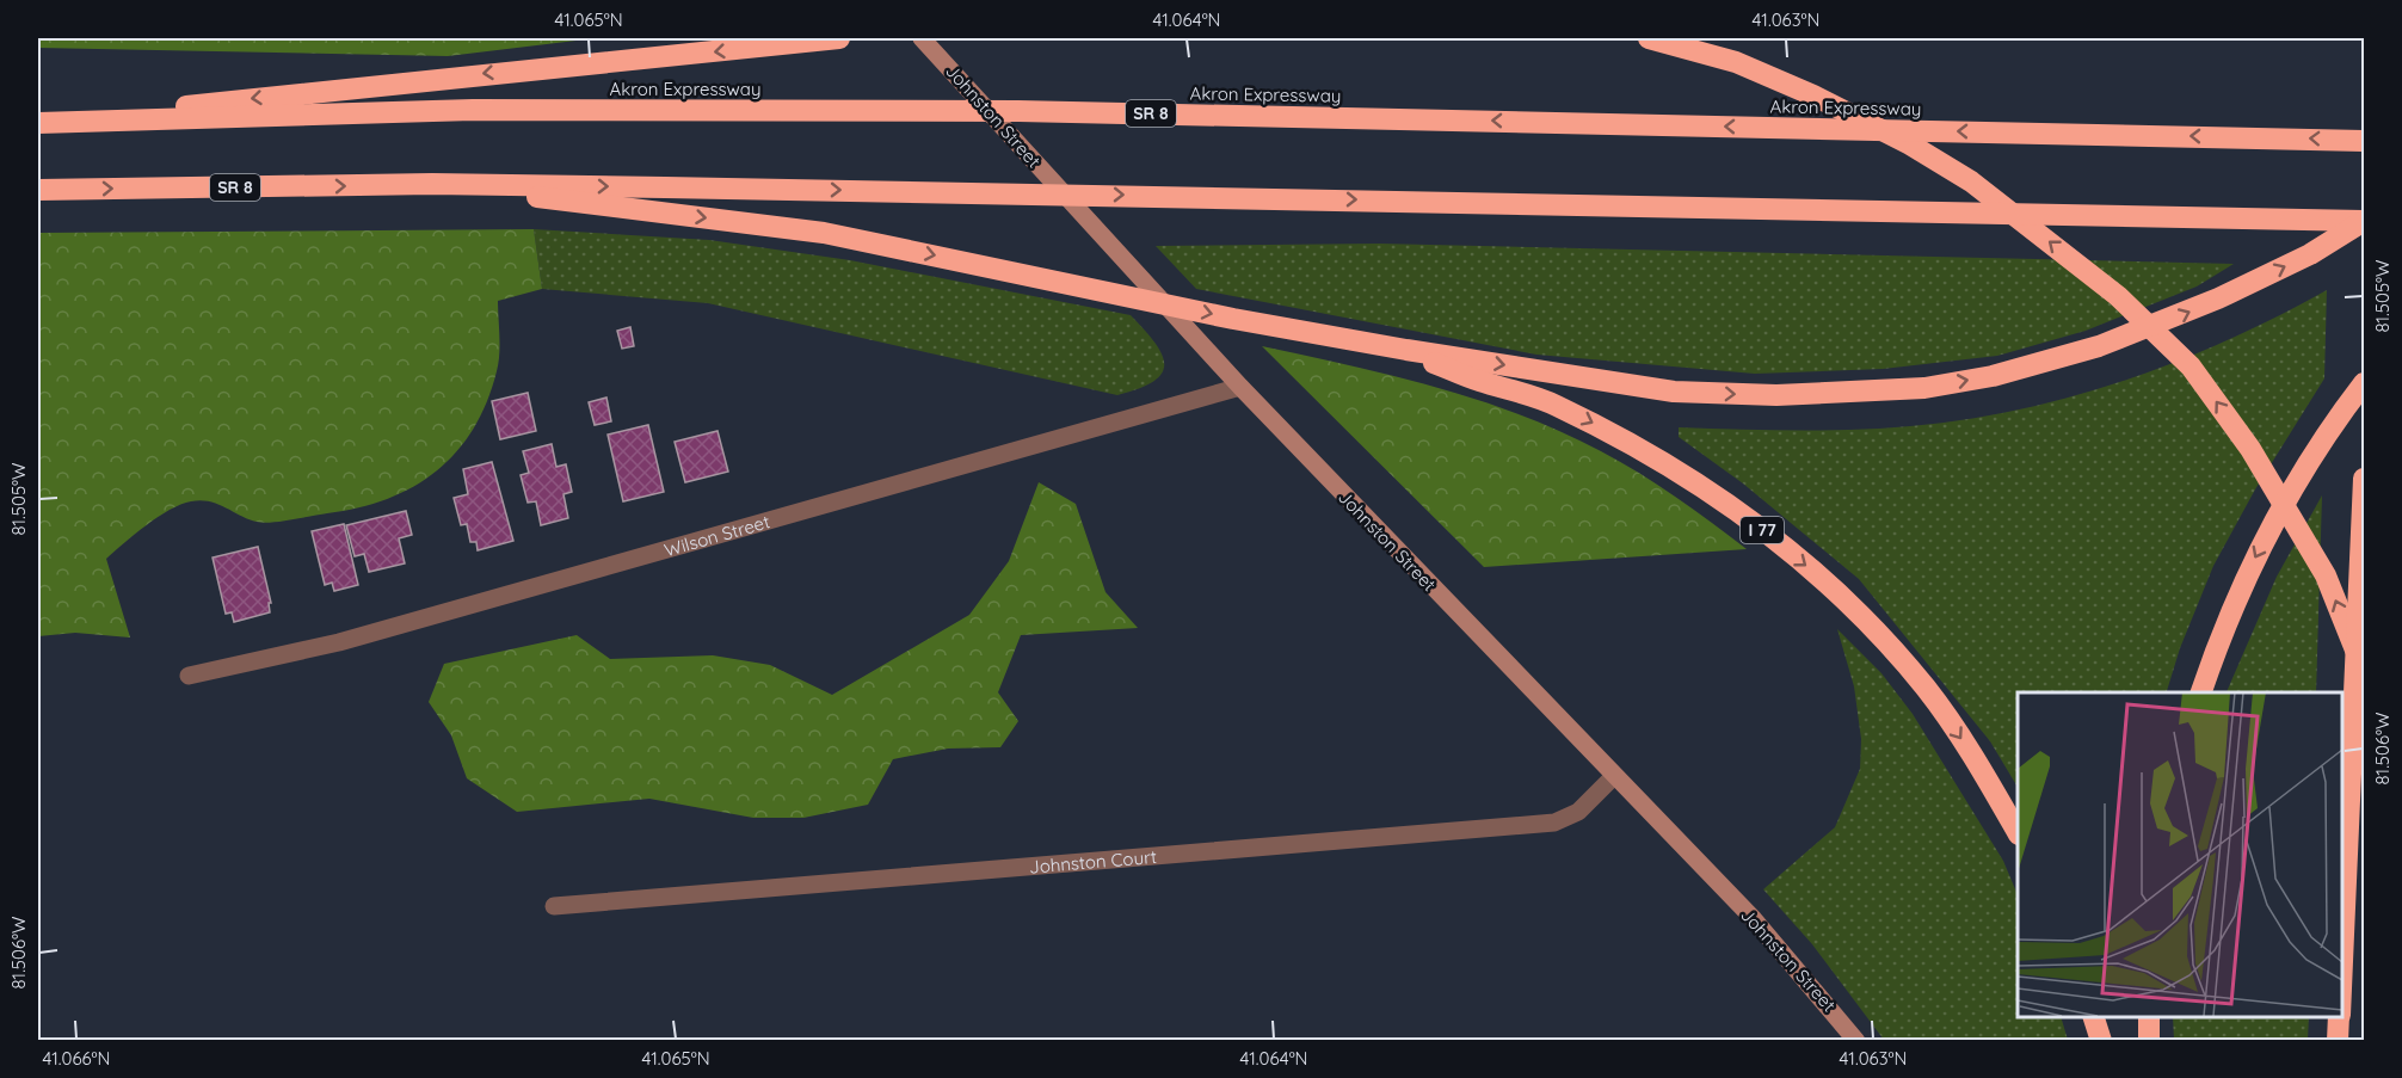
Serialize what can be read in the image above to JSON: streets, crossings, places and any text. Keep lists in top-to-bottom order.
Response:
{
  "streets": {
    "highway": ["Akron Expressway", "SR 8", "I 77"],
    "main road": ["Johnston Street"],
    "street": ["Wilson Street", "Johnston Court"]
  },
  "crossings": [
    ["Johnston Street", "Wilson Street"],
    ["Johnston Street", "Johnston Court"]
  ],
  "coordinates": [
    "41.065°N",
    "41.064°N",
    "41.063°N",
    "81.505°W",
    "81.506°W",
    "41.066°N"
  ]
}
